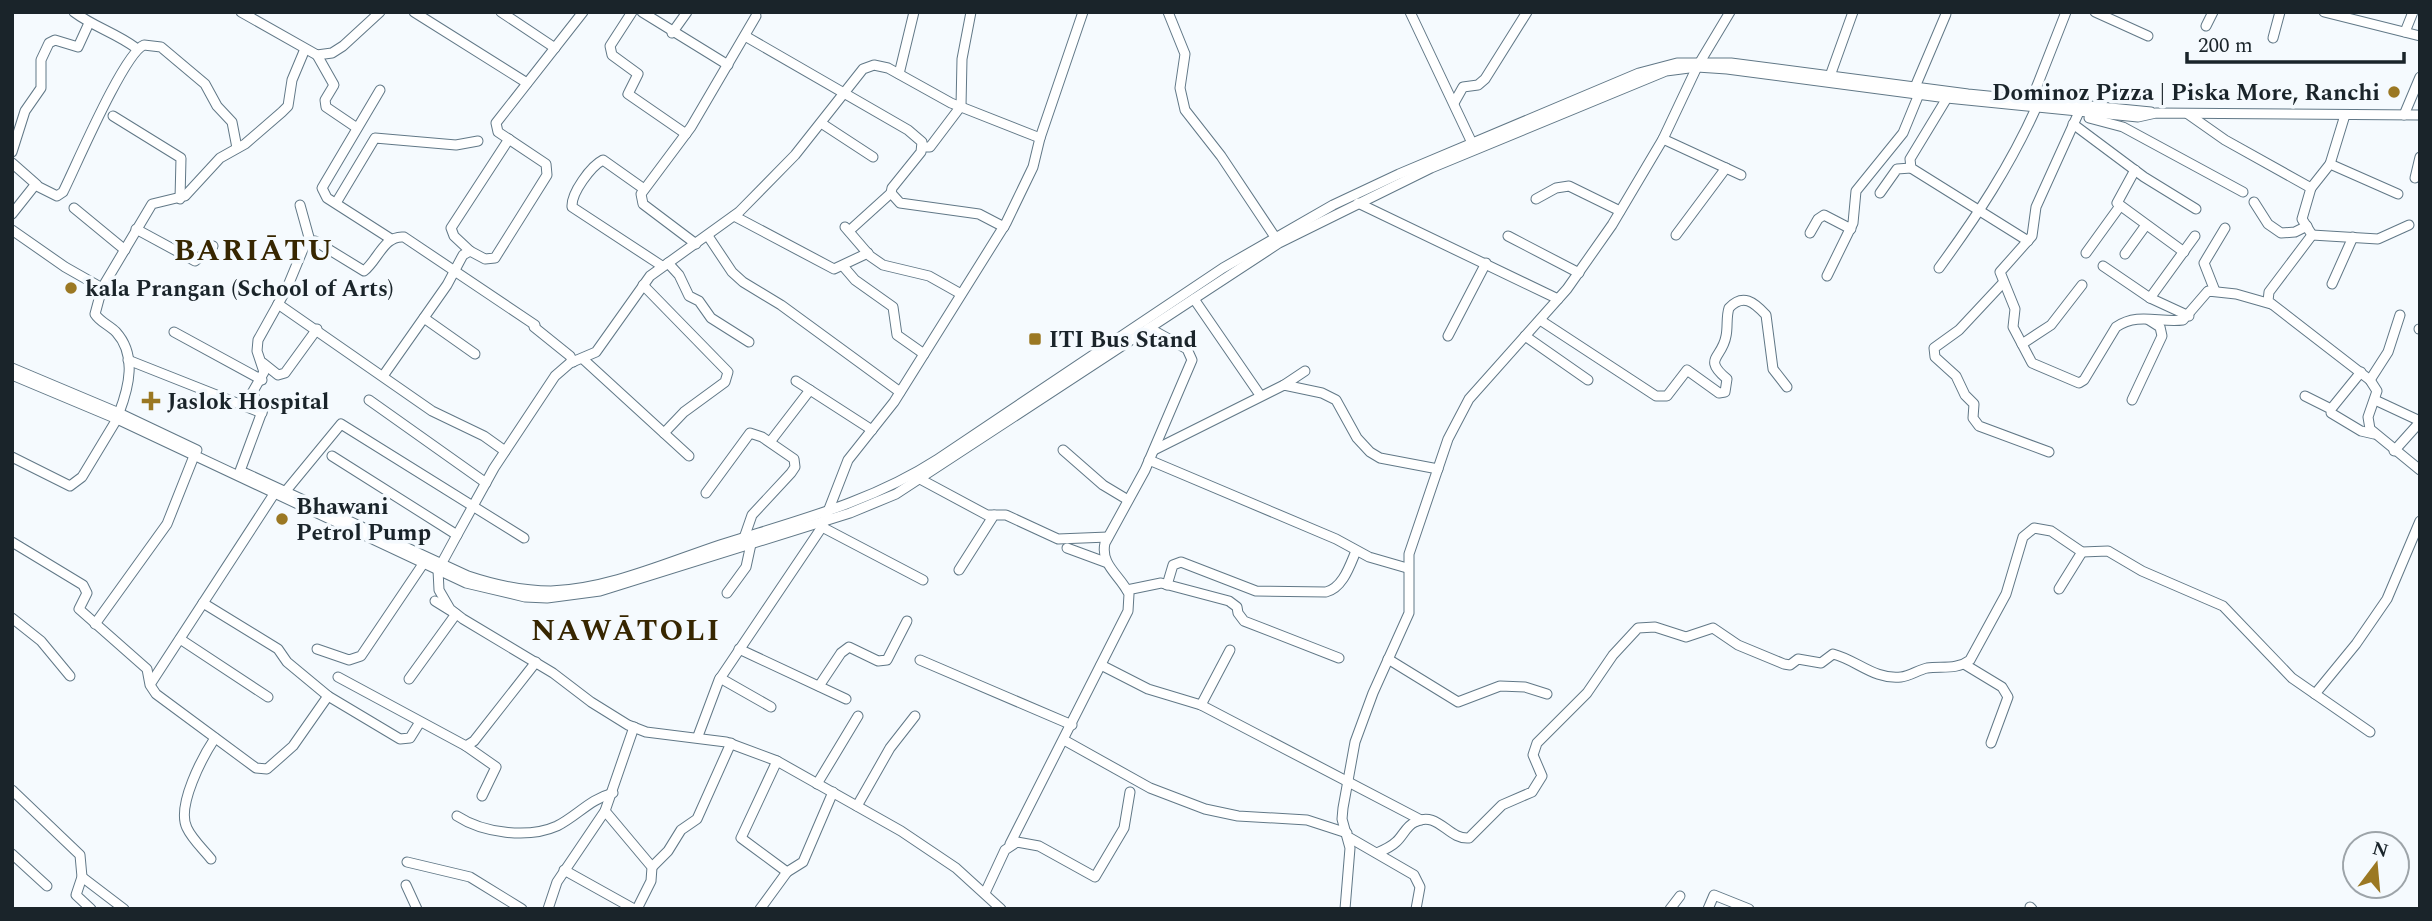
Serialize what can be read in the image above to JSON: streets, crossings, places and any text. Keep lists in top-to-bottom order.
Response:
{
  "districts": ["BARIĀTU", "NAWĀTOLI"],
  "places": {
    "other": ["Dominoz Pizza | Piska More, Ranchi", "kala Prangan (School of Arts)", "Bhawani Petrol Pump"],
    "transit": ["ITI Bus Stand"],
    "health": ["Jaslok Hospital"]
  },
  "scale_bar": "200 m",
  "north": "top"
}
